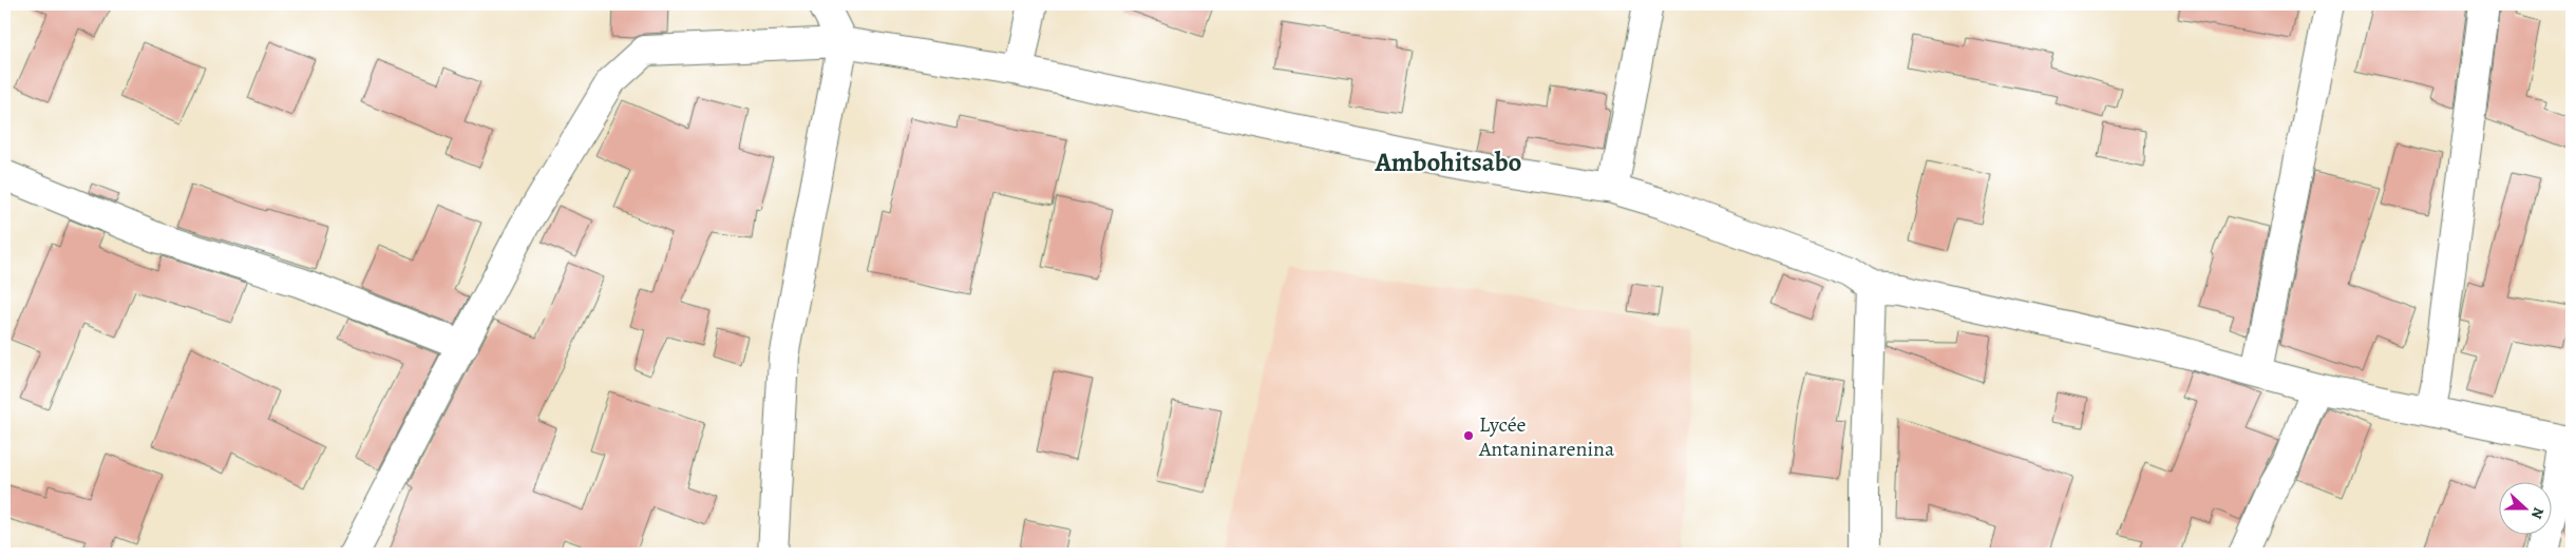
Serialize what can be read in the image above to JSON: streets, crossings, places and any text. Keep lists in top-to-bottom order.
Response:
{
  "districts": ["Ambohitsabo"],
  "places": ["Lycée Antaninarenina"],
  "north": "right"
}
